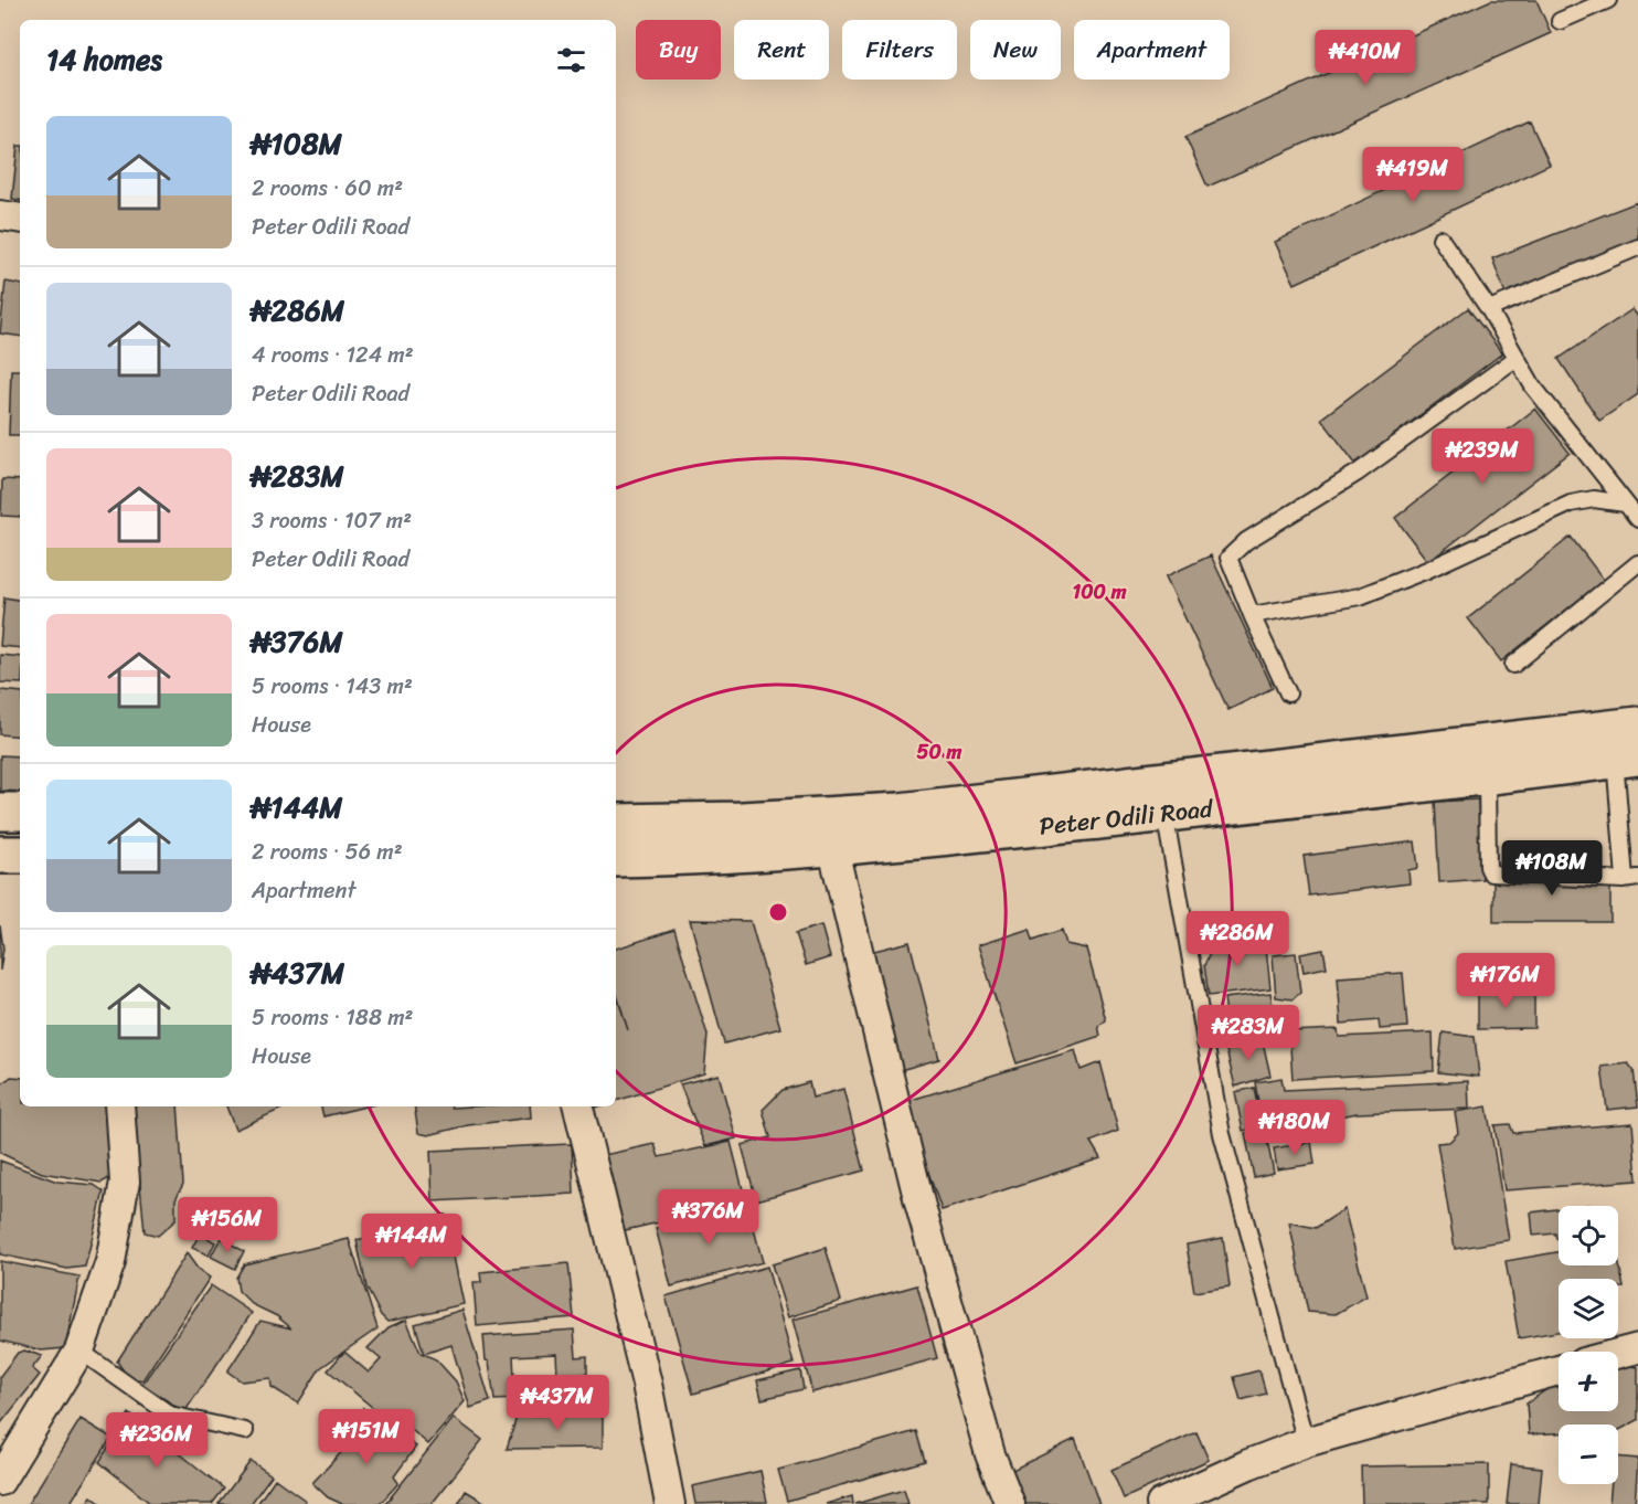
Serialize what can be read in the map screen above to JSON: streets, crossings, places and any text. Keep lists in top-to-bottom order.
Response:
{
  "streets": {
    "main road": ["Peter Odili Road"]
  },
  "page": {
    "chip": [
      "Buy",
      "Rent",
      "Filters",
      "New",
      "Apartment"
    ],
    "heading": "14 homes",
    "price": [
      "₦410M",
      "₦419M",
      "₦239M",
      "₦108M",
      "₦286M",
      "₦176M",
      "₦283M",
      "₦180M",
      "₦376M",
      "₦156M",
      "₦144M",
      "₦437M",
      "₦151M",
      "₦236M"
    ],
    "list": [
      {
        "name": "₦108M",
        "note": "2 rooms · 60 m² · Peter Odili Road"
      },
      {
        "name": "₦286M",
        "note": "4 rooms · 124 m² · Peter Odili Road"
      },
      {
        "name": "₦283M",
        "note": "3 rooms · 107 m² · Peter Odili Road"
      },
      {
        "name": "₦376M",
        "note": "5 rooms · 143 m² · House"
      },
      {
        "name": "₦144M",
        "note": "2 rooms · 56 m² · Apartment"
      },
      {
        "name": "₦437M",
        "note": "5 rooms · 188 m² · House"
      }
    ],
    "map_buttons": ["+", "−"]
  },
  "rings": ["100 m", "50 m"]
}
